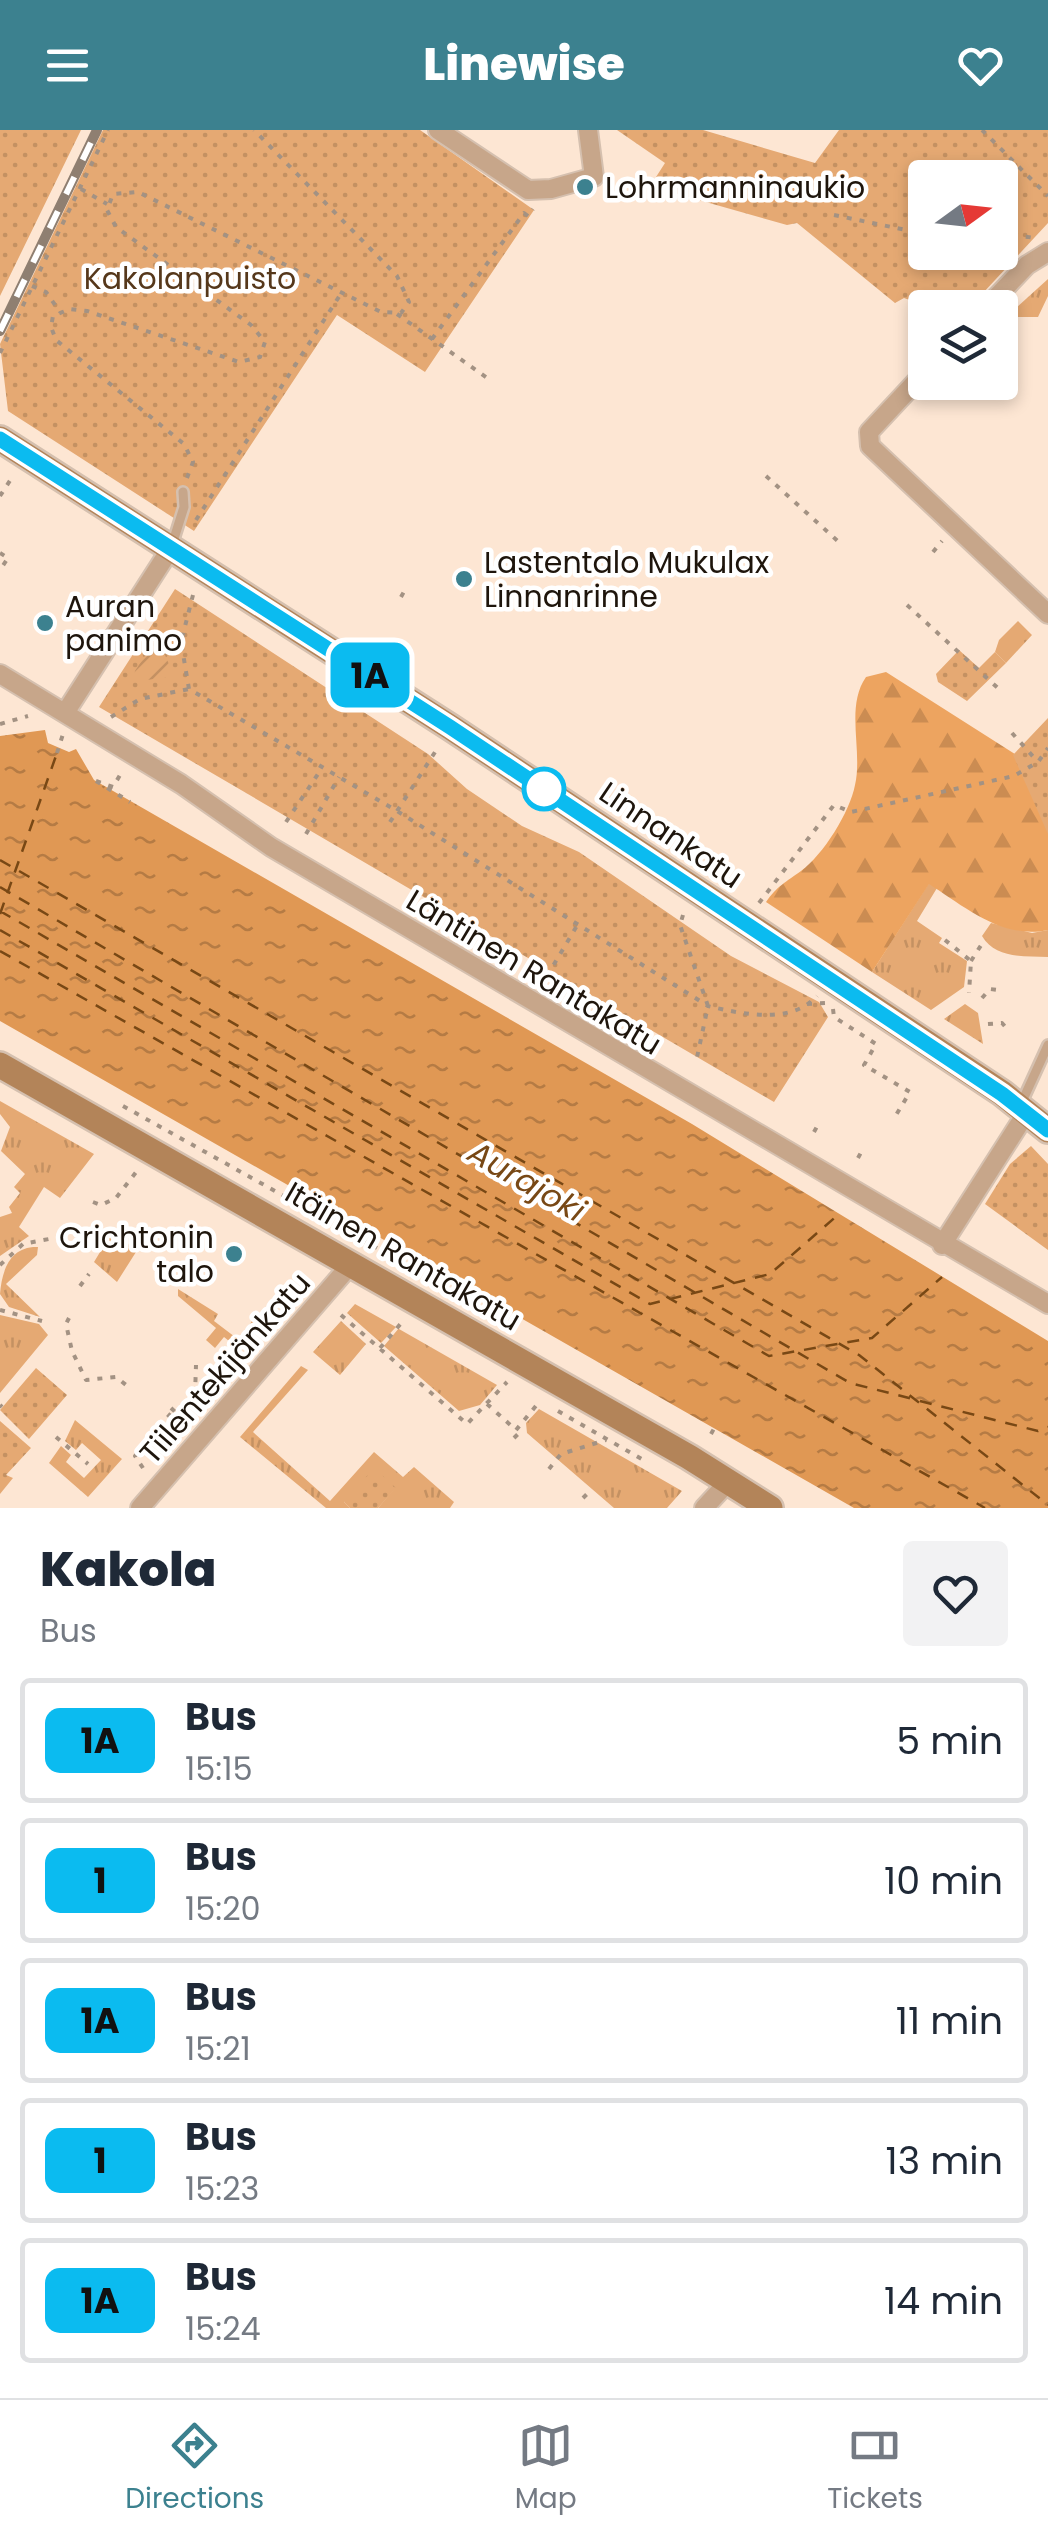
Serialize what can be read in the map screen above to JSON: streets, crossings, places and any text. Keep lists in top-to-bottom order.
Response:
{
  "streets": {
    "street": [
      "Linnankatu",
      "Läntinen Rantakatu",
      "Itäinen Rantakatu",
      "Tiilentekijänkatu"
    ]
  },
  "crossings": [
    ["Itäinen Rantakatu", "Tiilentekijänkatu"]
  ],
  "water": ["Aurajoki"],
  "parks": ["Kakolanpuisto"],
  "places": [
    "Lohrmanninaukio",
    "Lastentalo Mukulax Linnanrinne",
    "Auran panimo",
    "Crichtonin talo"
  ],
  "lines": ["bus line 1A"],
  "north": "right",
  "page": {
    "header": "Linewise",
    "on_map": "1A",
    "heading": ["Kakola", "Bus"],
    "list": [
      {
        "mark": "1A",
        "name": "Bus",
        "note": "15:15",
        "value": "5 min"
      },
      {
        "mark": "1",
        "name": "Bus",
        "note": "15:20",
        "value": "10 min"
      },
      {
        "mark": "1A",
        "name": "Bus",
        "note": "15:21",
        "value": "11 min"
      },
      {
        "mark": "1",
        "name": "Bus",
        "note": "15:23",
        "value": "13 min"
      },
      {
        "mark": "1A",
        "name": "Bus",
        "note": "15:24",
        "value": "14 min"
      }
    ],
    "tabs": ["Directions", "Map", "Tickets"]
  }
}
